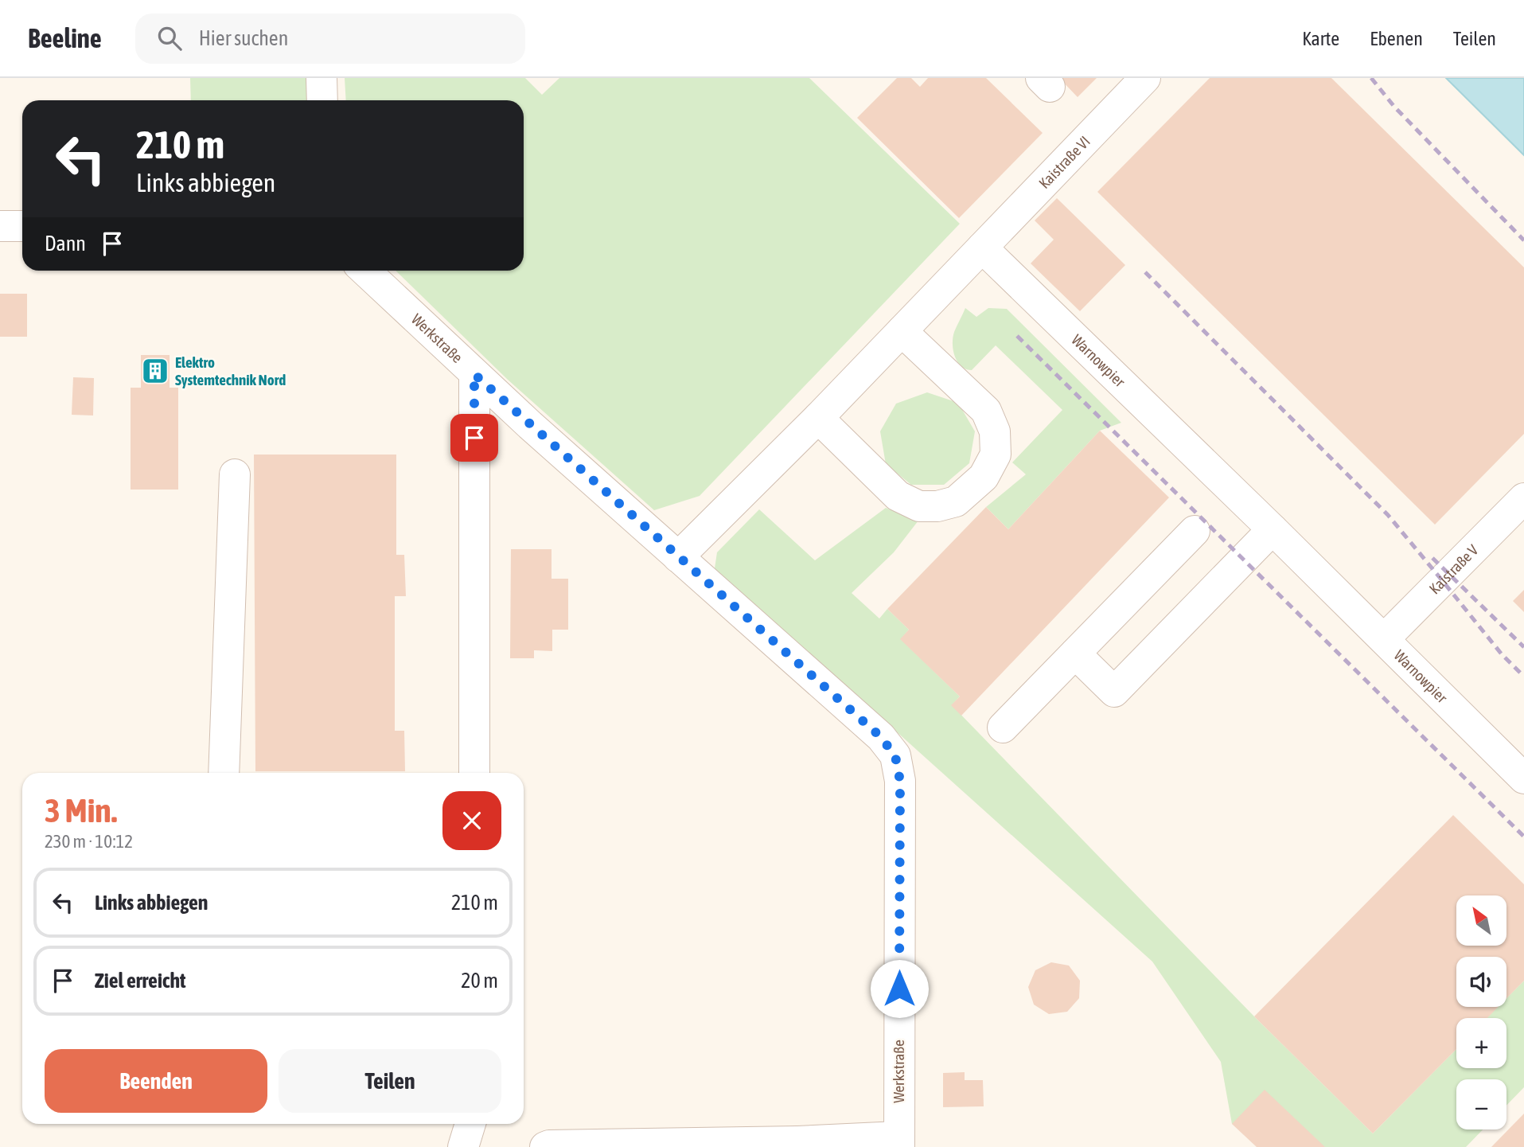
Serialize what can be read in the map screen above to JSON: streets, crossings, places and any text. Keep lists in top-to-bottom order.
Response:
{
  "streets": {
    "street": [
      "Kaistraße VI",
      "Werkstraße",
      "Warnowpier",
      "Kaistraße V"
    ]
  },
  "crossings": [
    ["Kaistraße VI", "Warnowpier"],
    ["Warnowpier", "Kaistraße V"]
  ],
  "places": {
    "building": ["Elektro Systemtechnik Nord"]
  },
  "north": "top left",
  "page": {
    "header": "Beeline",
    "search": "Hier suchen",
    "nav": ["Karte", "Ebenen", "Teilen"],
    "turn": ["210 m", "Links abbiegen"],
    "then": "Dann",
    "heading": ["3 Min.", "230 m · 10:12"],
    "list": [
      {
        "name": "Links abbiegen",
        "value": "210 m"
      },
      {
        "name": "Ziel erreicht",
        "value": "20 m"
      }
    ],
    "map_buttons": ["+", "−"],
    "buttons": ["Beenden", "Teilen"]
  }
}
